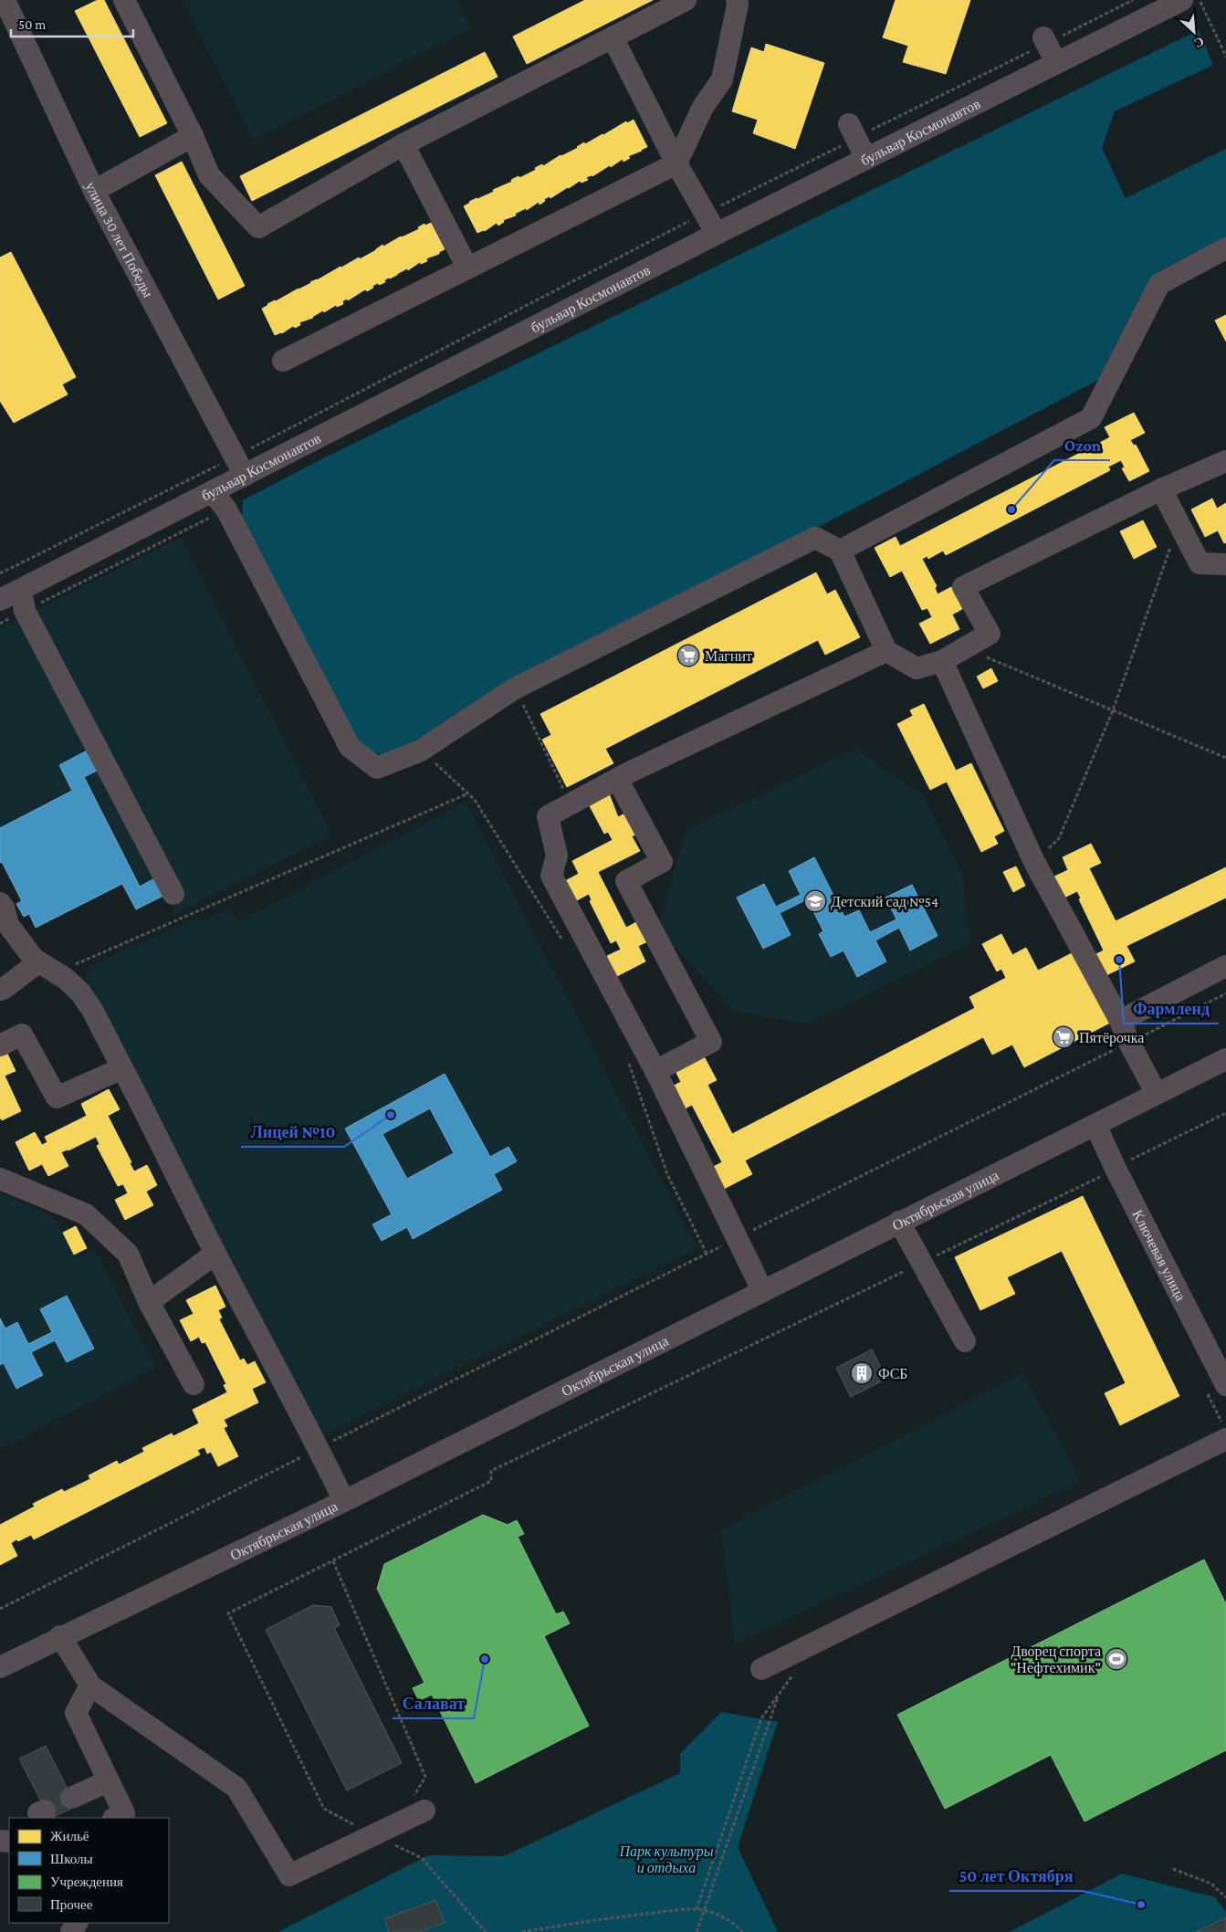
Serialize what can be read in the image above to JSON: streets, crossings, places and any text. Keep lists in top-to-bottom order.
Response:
{
  "streets": {
    "street": [
      "бульвар Космонавтов",
      "улица 30 лет Победы",
      "Октябрьская улица",
      "Ключевая улица"
    ]
  },
  "crossings": [
    ["бульвар Космонавтов", "улица 30 лет Победы"],
    ["Октябрьская улица", "Ключевая улица"]
  ],
  "parks": ["Парк культуры и отдыха"],
  "places": {
    "other": [
      "Ozon",
      "Фармленд",
      "Лицей №10",
      "Салават",
      "50 лет Октября"
    ],
    "supermarket": ["Магнит", "Пятёрочка"],
    "school or university": ["Детский сад №54"],
    "building": ["ФСБ"],
    "sports": ["Дворец спорта \"Нефтехимик\""]
  },
  "legend": [
    "Жильё",
    "Школы",
    "Учреждения",
    "Прочее"
  ],
  "scale_bar": "50 m",
  "north": "bottom right"
}
